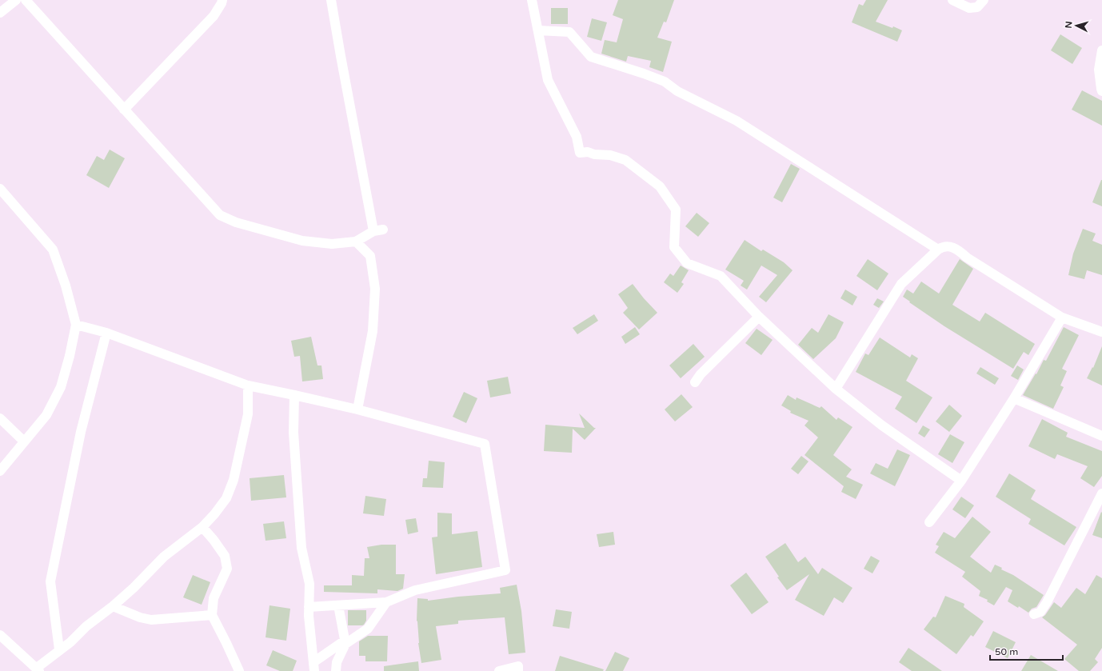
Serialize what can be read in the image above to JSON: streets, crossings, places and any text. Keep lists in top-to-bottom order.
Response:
{
  "scale_bar": "50 m",
  "north": "left"
}
